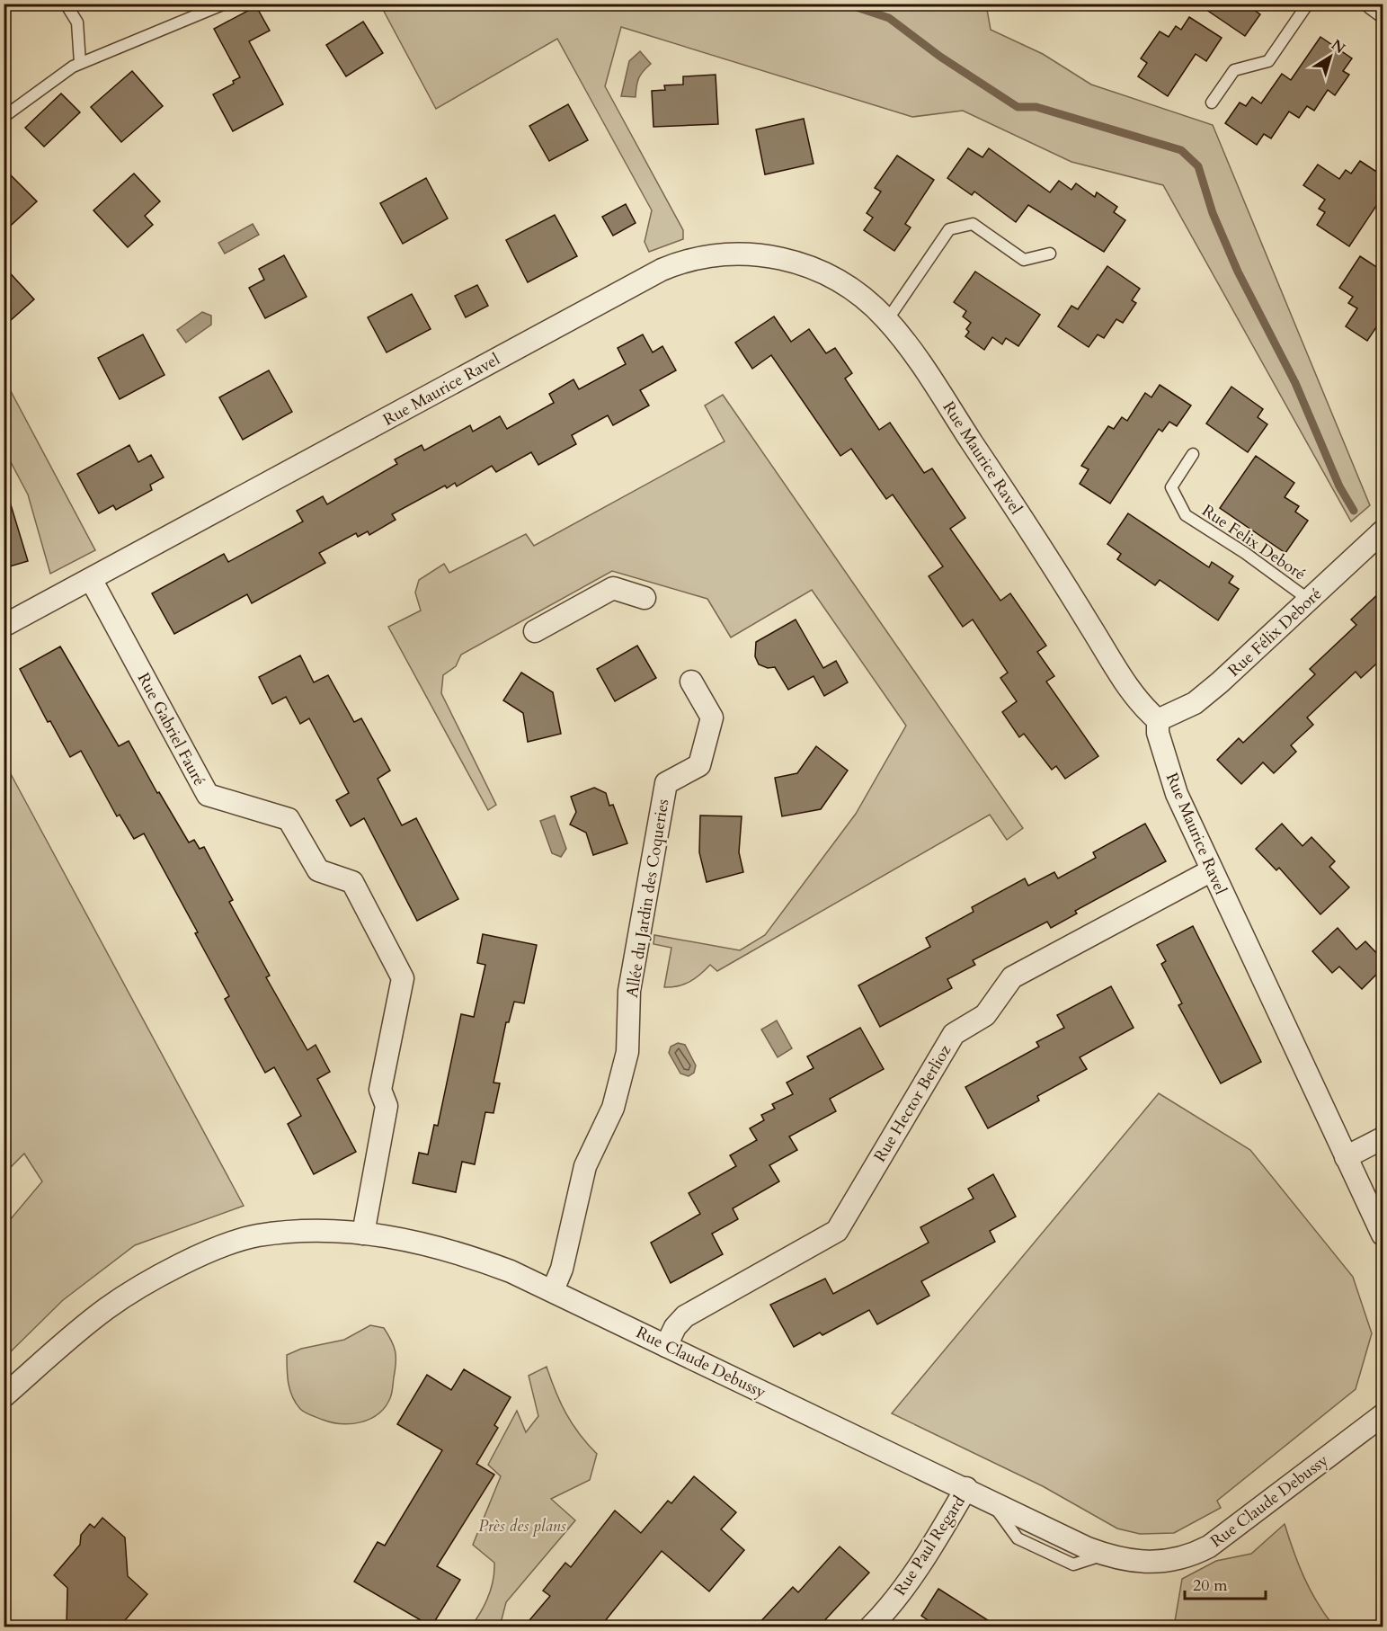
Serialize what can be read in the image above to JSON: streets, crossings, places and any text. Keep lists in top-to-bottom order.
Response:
{
  "streets": {
    "street": [
      "Rue Maurice Ravel",
      "Rue Félix Deboré",
      "Rue Gabriel Fauré",
      "Allée du Jardin des Coqueries",
      "Rue Hector Berlioz",
      "Rue Claude Debussy",
      "Rue Paul Regard"
    ],
    "lane": ["Rue Felix Deboré"]
  },
  "crossings": [
    ["Rue Maurice Ravel", "Rue Félix Deboré"],
    ["Rue Maurice Ravel", "Rue Gabriel Fauré"],
    ["Rue Maurice Ravel", "Rue Hector Berlioz"],
    ["Rue Felix Deboré", "Rue Félix Deboré"],
    ["Rue Gabriel Fauré", "Rue Claude Debussy"],
    ["Allée du Jardin des Coqueries", "Rue Claude Debussy"],
    ["Rue Hector Berlioz", "Rue Claude Debussy"],
    ["Rue Claude Debussy", "Rue Paul Regard"]
  ],
  "parks": ["Près des plans"],
  "scale_bar": "20 m",
  "north": "top right"
}
